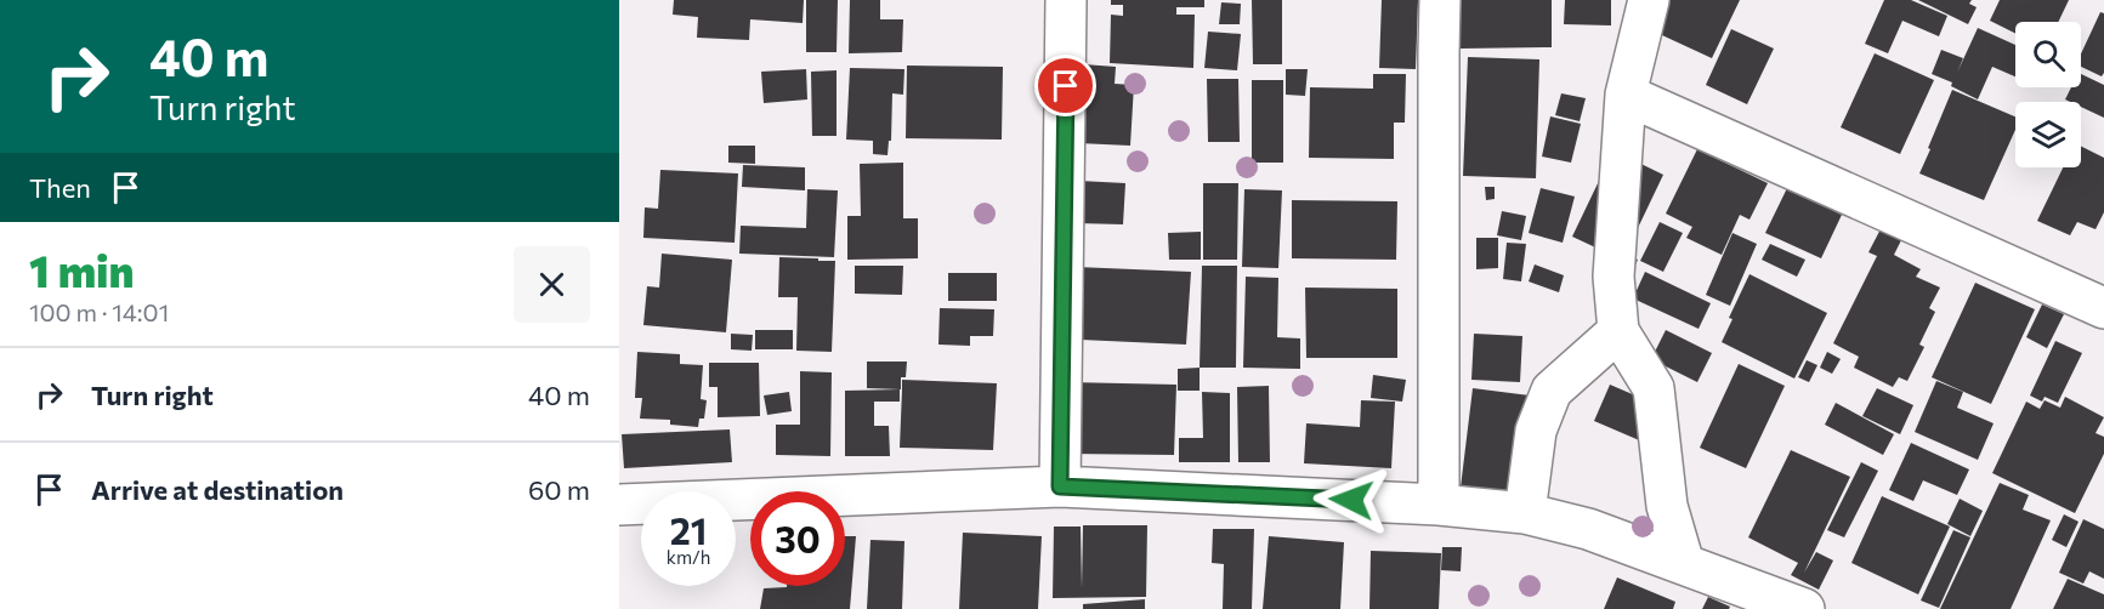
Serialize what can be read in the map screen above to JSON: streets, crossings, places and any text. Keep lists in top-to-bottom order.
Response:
{
  "page": {
    "turn": ["40 m", "Turn right"],
    "then": "Then",
    "heading": ["1 min", "100 m · 14:01"],
    "list": [
      {
        "name": "Turn right",
        "value": "40 m"
      },
      {
        "name": "Arrive at destination",
        "value": "60 m"
      }
    ],
    "speed": "21 km/h",
    "limit": "30"
  }
}
